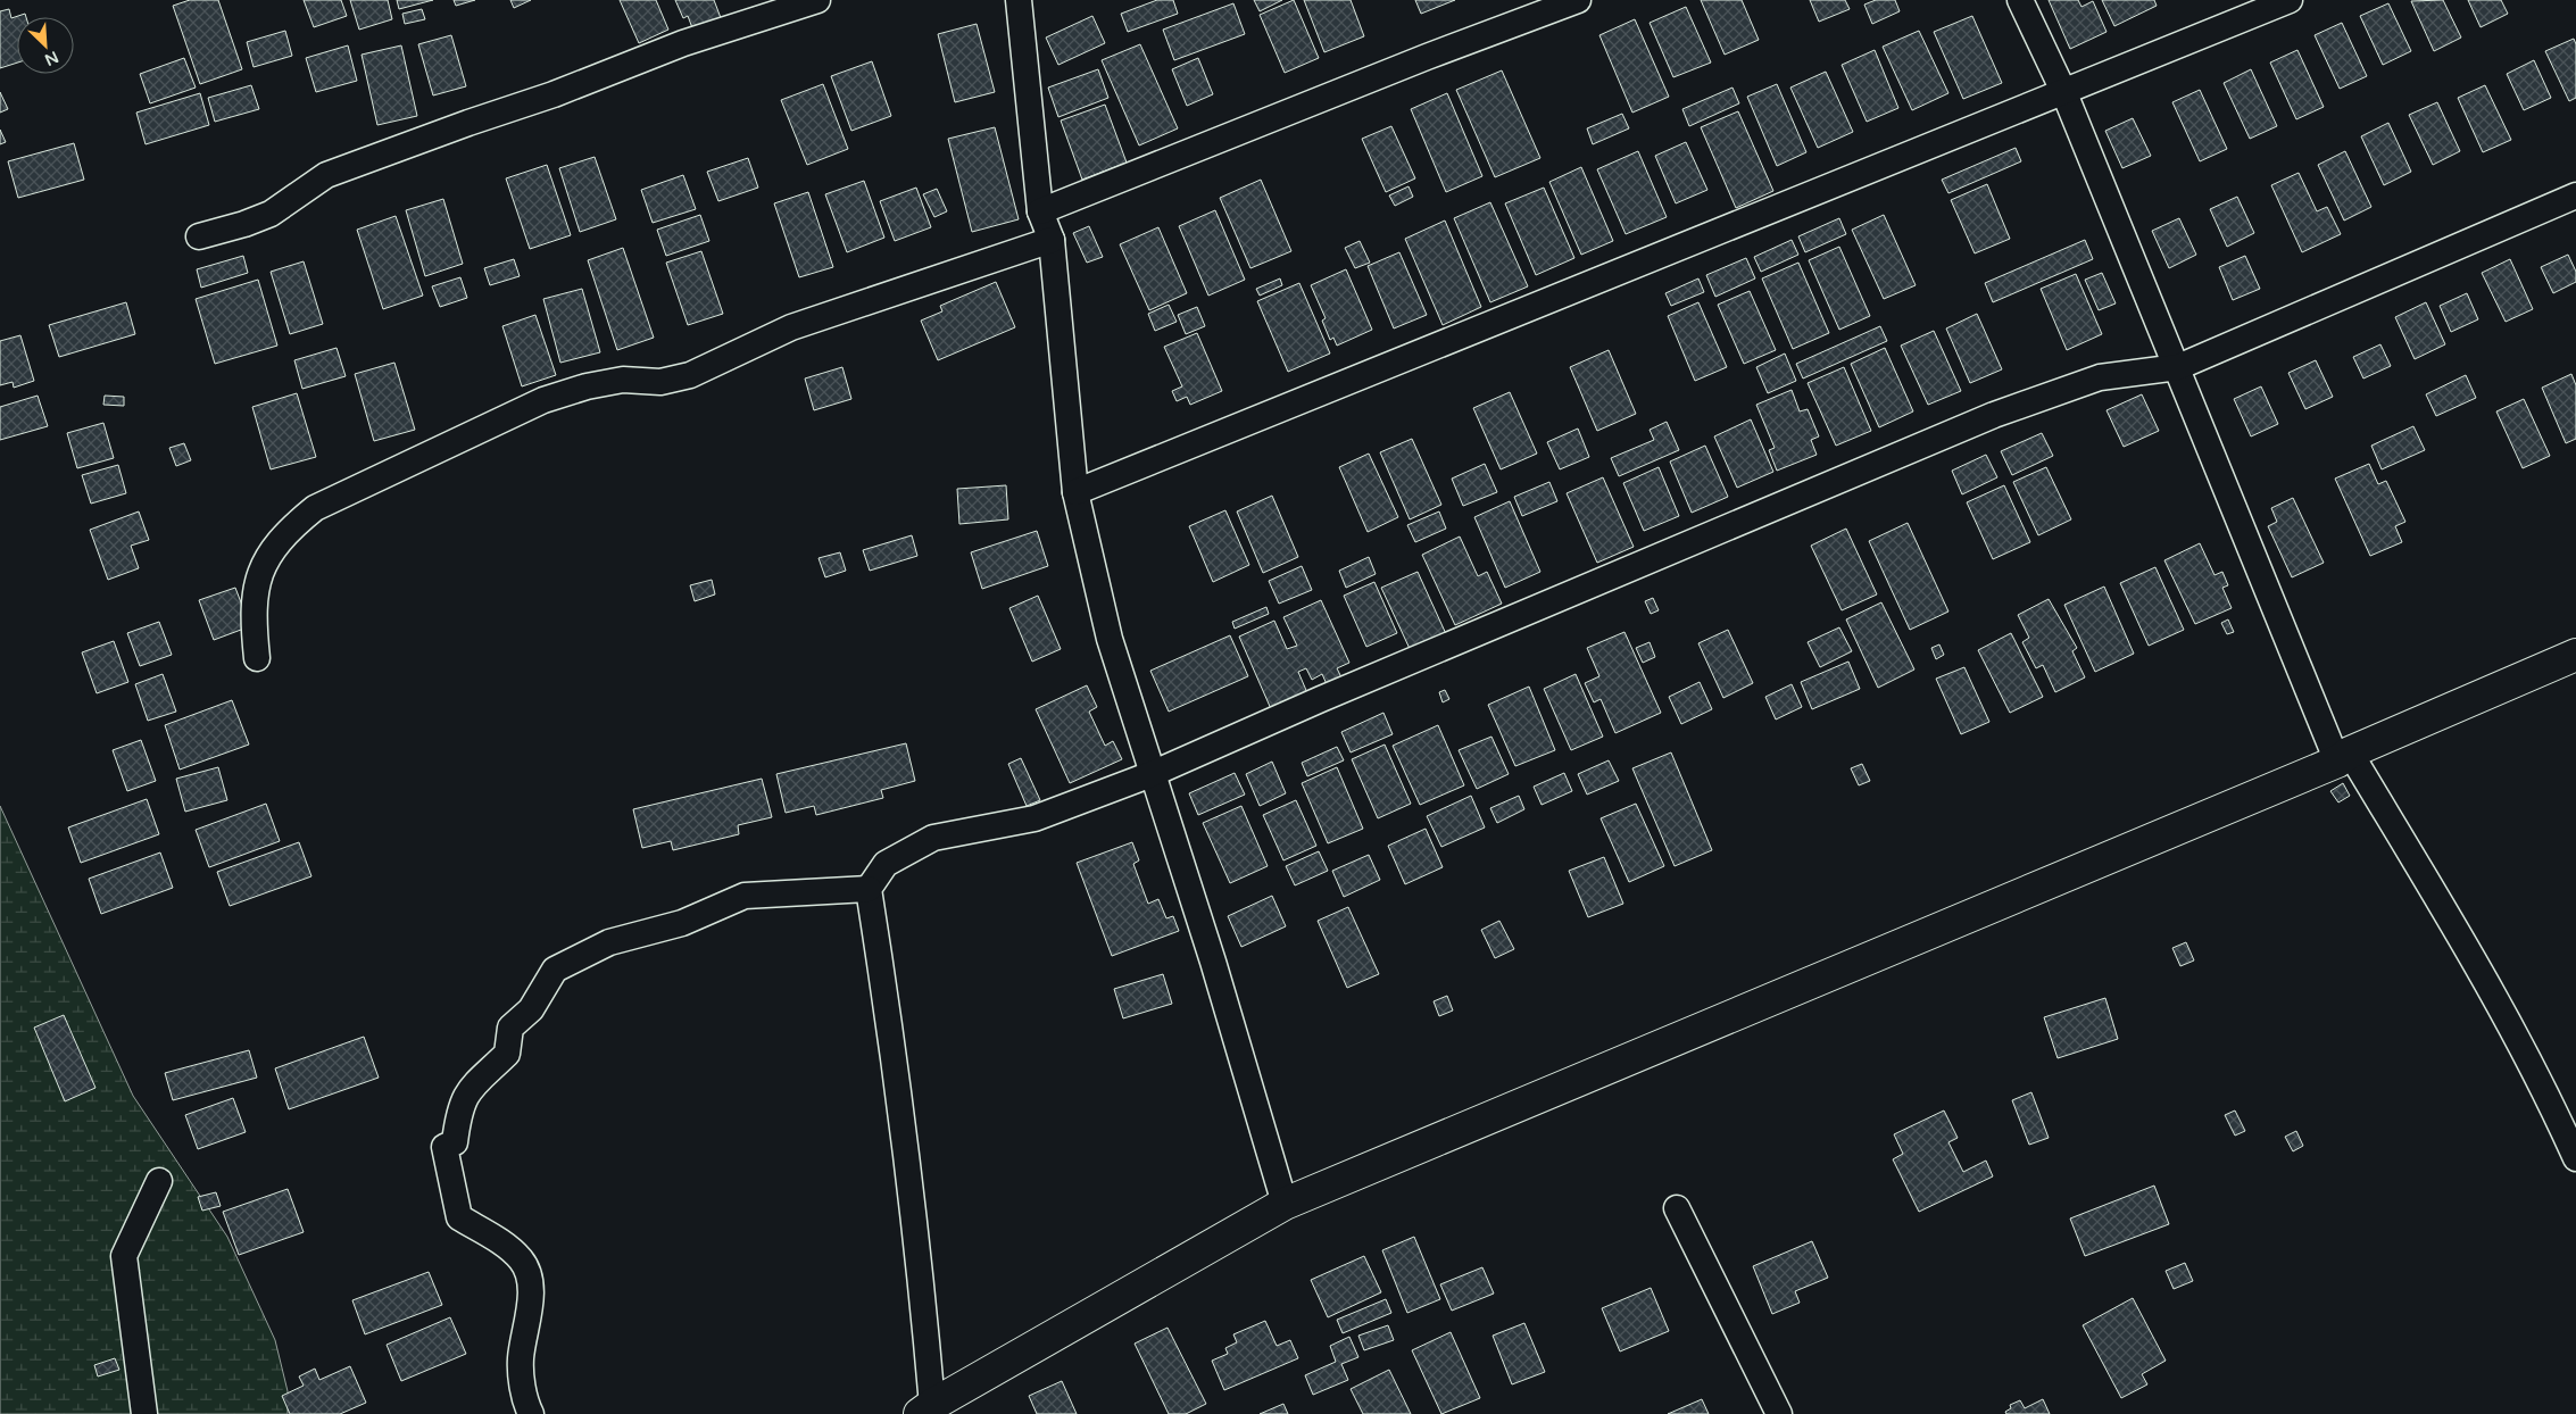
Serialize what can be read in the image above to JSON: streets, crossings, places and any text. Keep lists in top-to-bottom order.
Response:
{
  "north": "bottom right"
}
